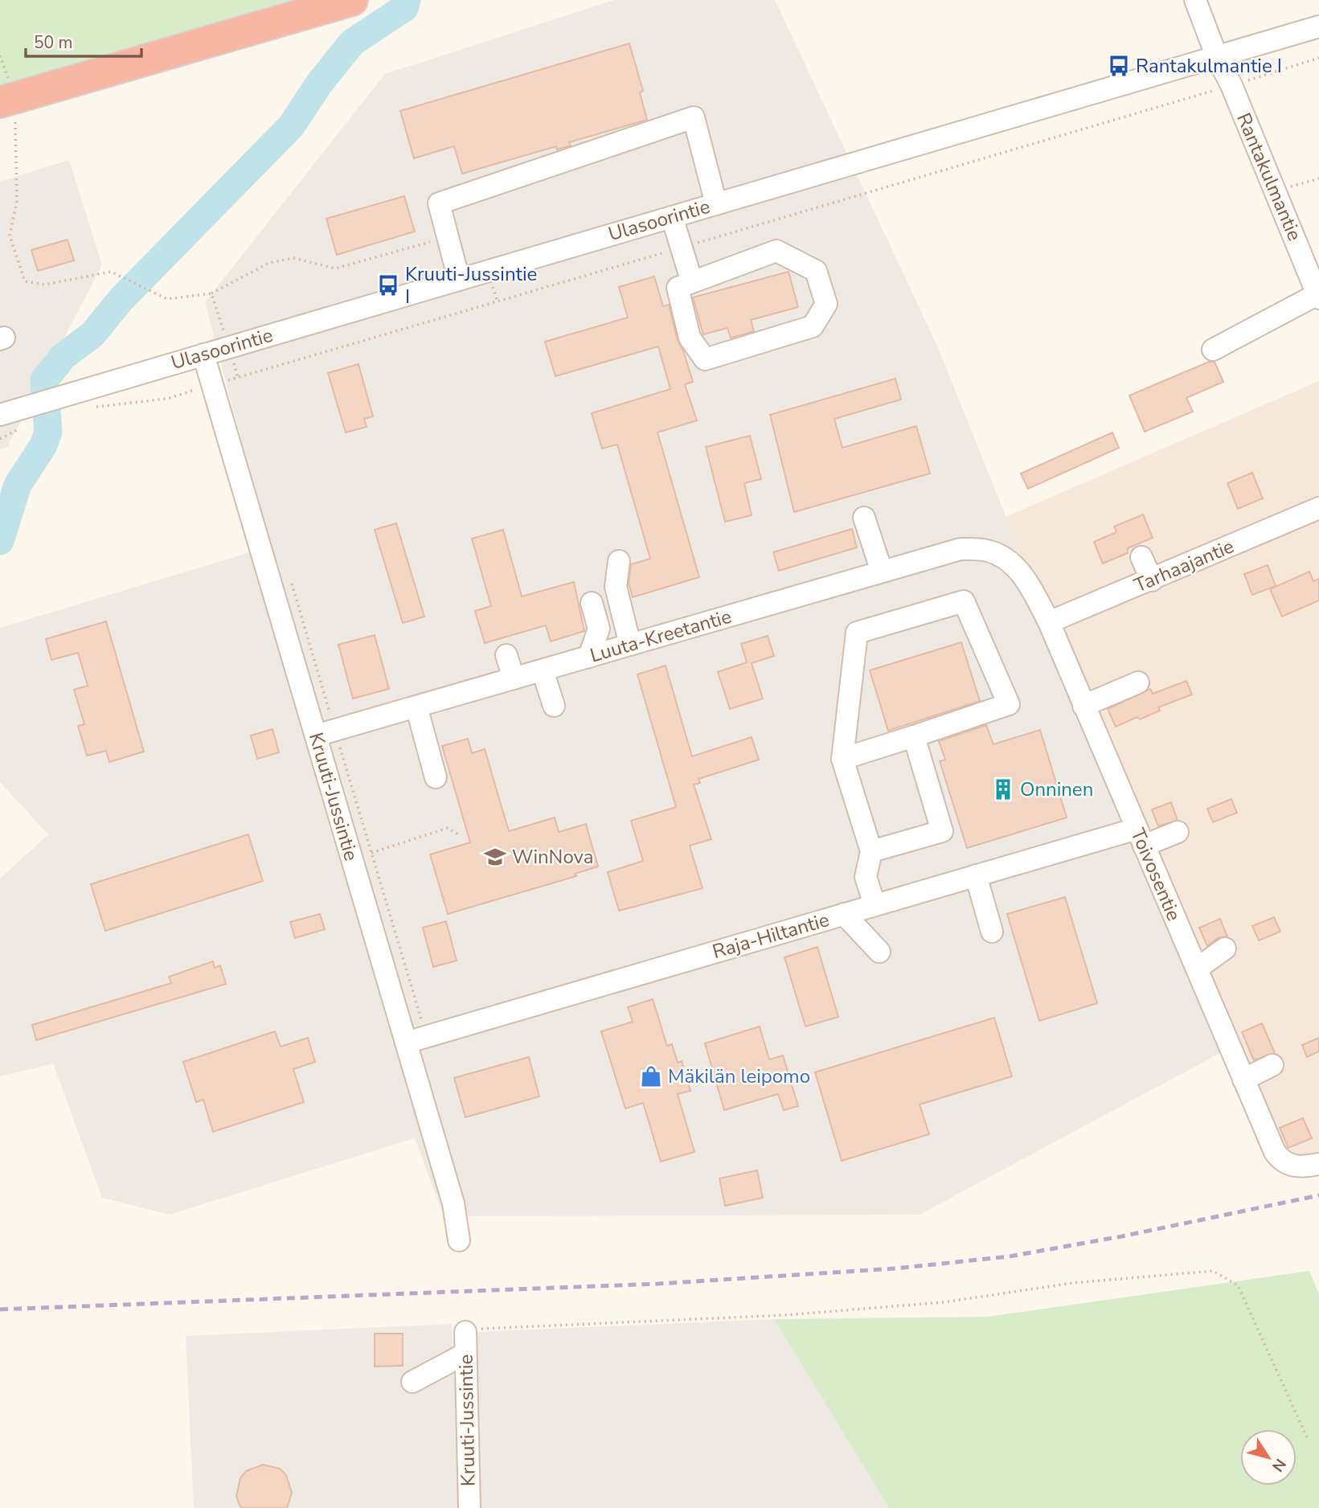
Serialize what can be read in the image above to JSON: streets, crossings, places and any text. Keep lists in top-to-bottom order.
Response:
{
  "streets": {
    "street": [
      "Rantakulmantie",
      "Ulasoorintie",
      "Tarhaajantie",
      "Luuta-Kreetantie",
      "Kruuti-Jussintie",
      "Toivosentie",
      "Raja-Hiltantie"
    ]
  },
  "crossings": [
    ["Rantakulmantie", "Ulasoorintie"],
    ["Ulasoorintie", "Kruuti-Jussintie"],
    ["Tarhaajantie", "Toivosentie"],
    ["Luuta-Kreetantie", "Kruuti-Jussintie"],
    ["Luuta-Kreetantie", "Toivosentie"],
    ["Kruuti-Jussintie", "Raja-Hiltantie"],
    ["Toivosentie", "Raja-Hiltantie"]
  ],
  "places": {
    "bus stop": ["Rantakulmantie I", "Kruuti-Jussintie I"],
    "building": ["Onninen"],
    "school or university": ["WinNova"],
    "shop": ["Mäkilän leipomo"]
  },
  "scale_bar": "50 m",
  "north": "bottom right"
}
